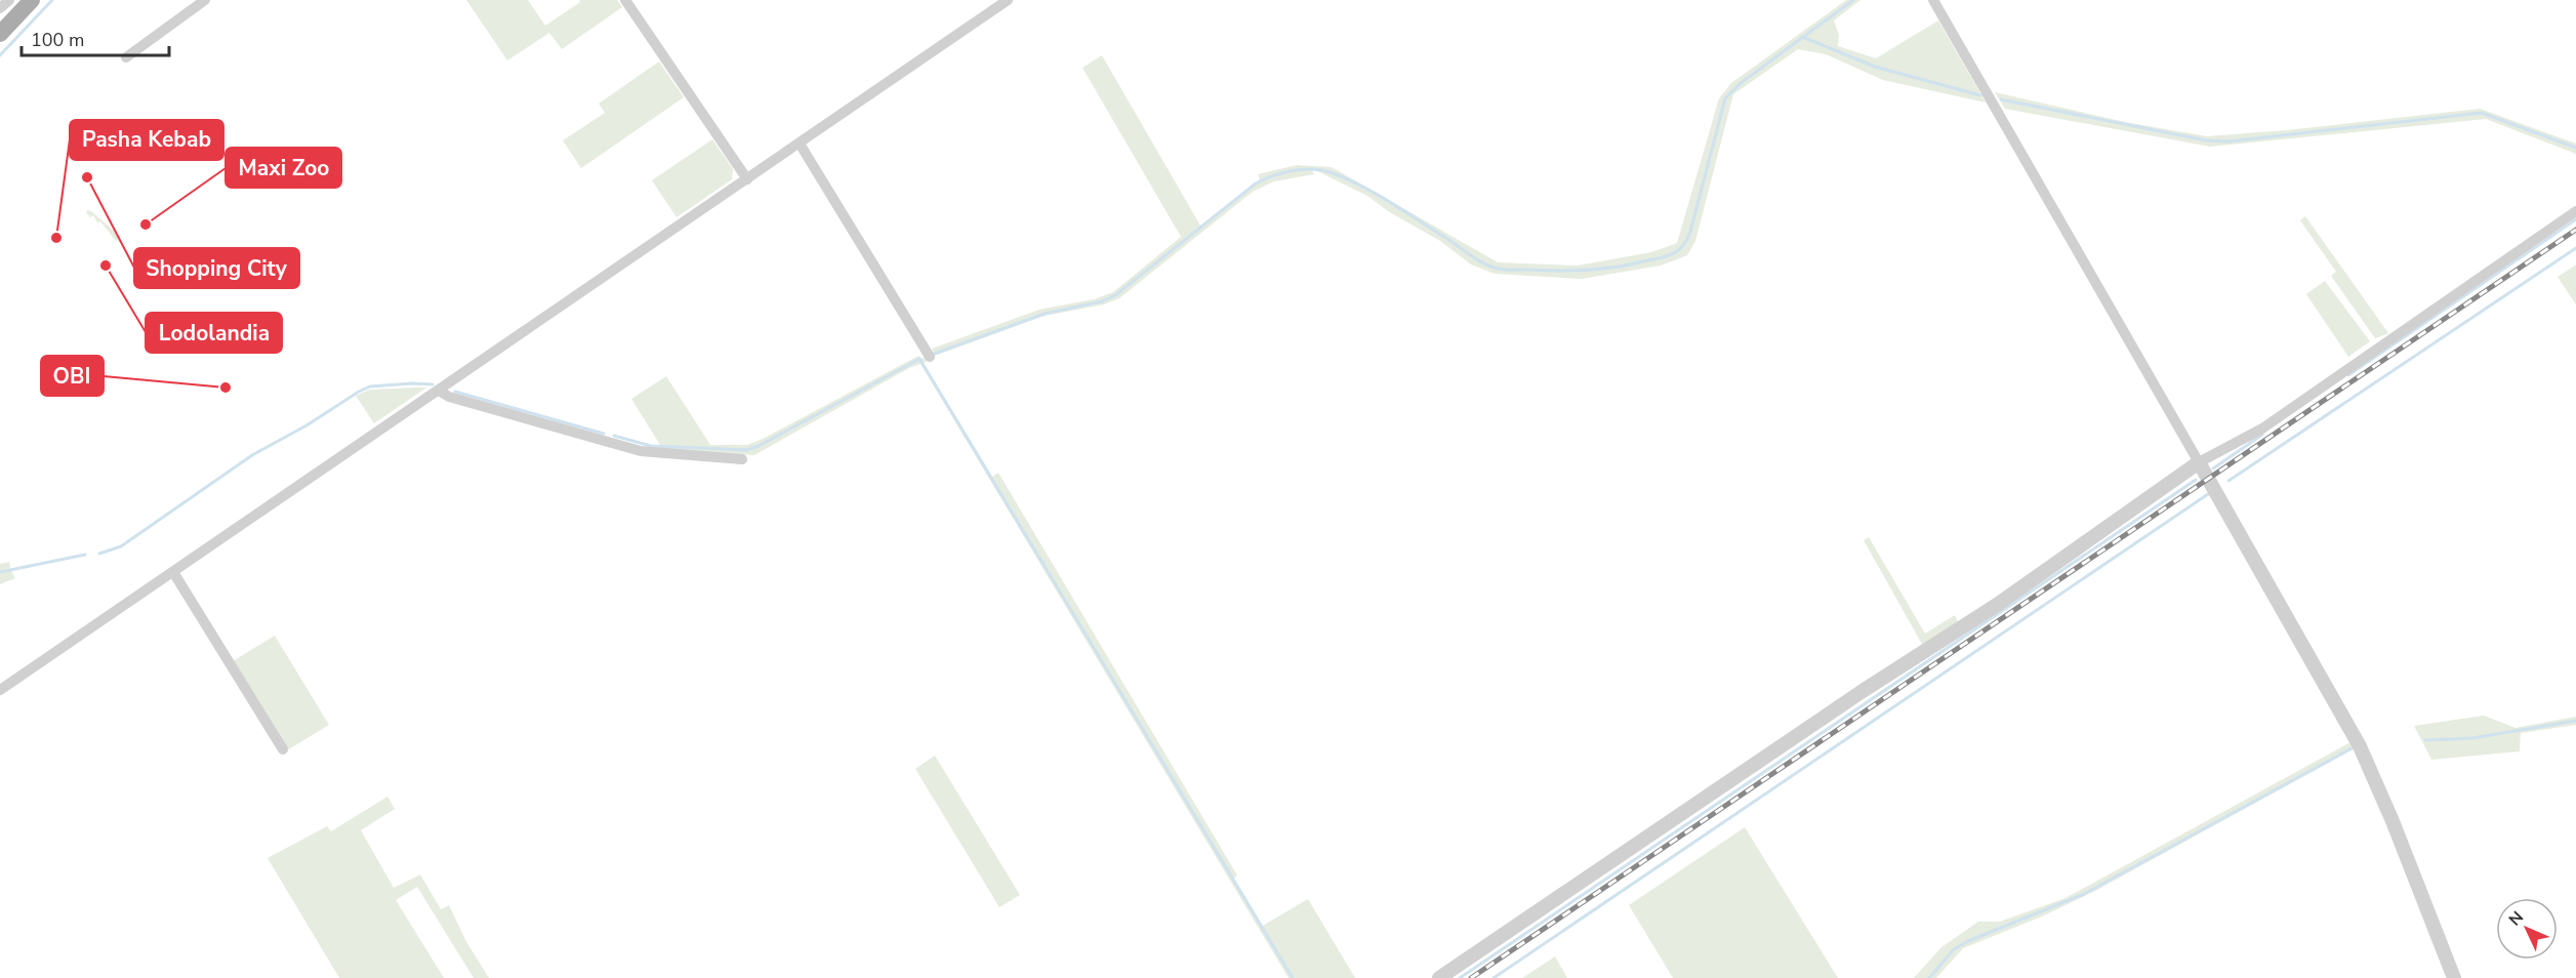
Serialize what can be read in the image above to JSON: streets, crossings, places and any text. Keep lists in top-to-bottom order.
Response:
{
  "places": [
    "Shopping City",
    "Maxi Zoo",
    "Pasha Kebab",
    "Lodolandia",
    "OBI"
  ],
  "scale_bar": "100 m",
  "north": "top left"
}
